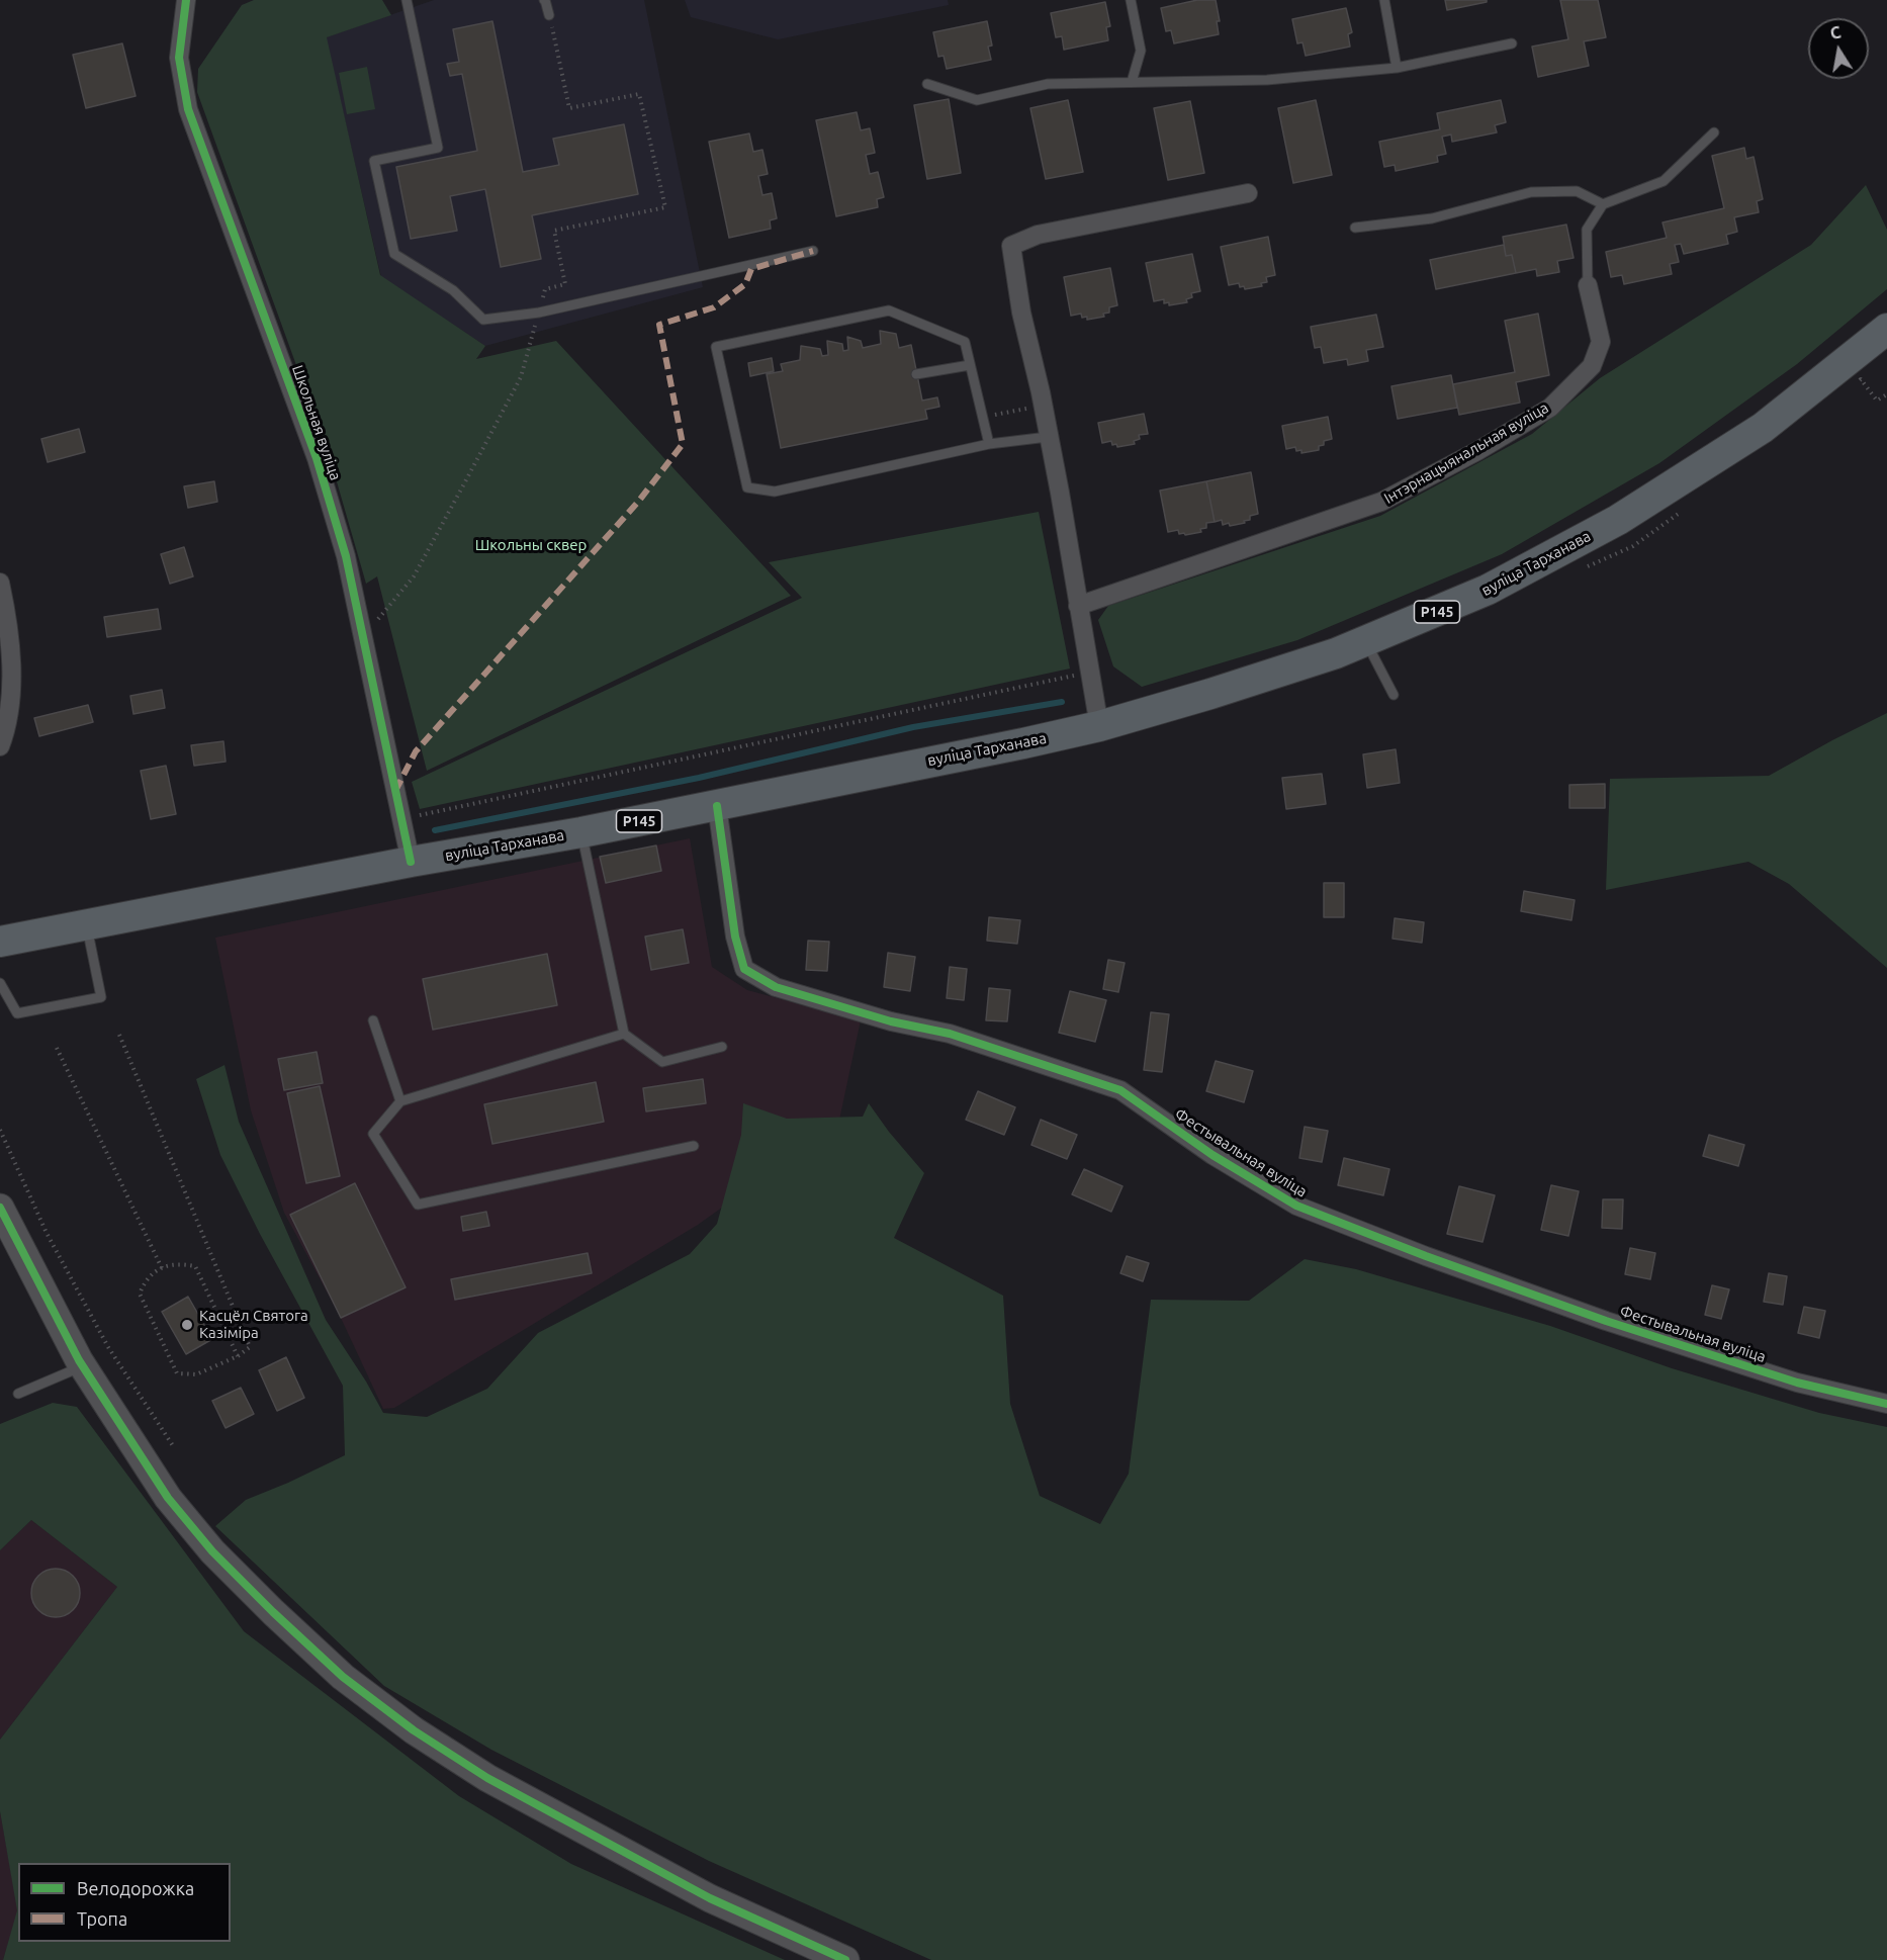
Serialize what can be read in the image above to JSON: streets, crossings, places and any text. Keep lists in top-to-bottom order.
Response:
{
  "streets": {
    "main road": ["вуліца Тарханава", "Р145"],
    "street": ["Школьная вуліца", "Інтэрнацыянальная вуліца", "Фестывальная вуліца"]
  },
  "crossings": [
    ["Школьная вуліца", "вуліца Тарханава"],
    ["вуліца Тарханава", "Фестывальная вуліца"]
  ],
  "parks": ["Школьны сквер"],
  "places": ["Касцёл Святога Казіміра"],
  "legend": ["Велодорожка", "Тропа"],
  "north": "top"
}
